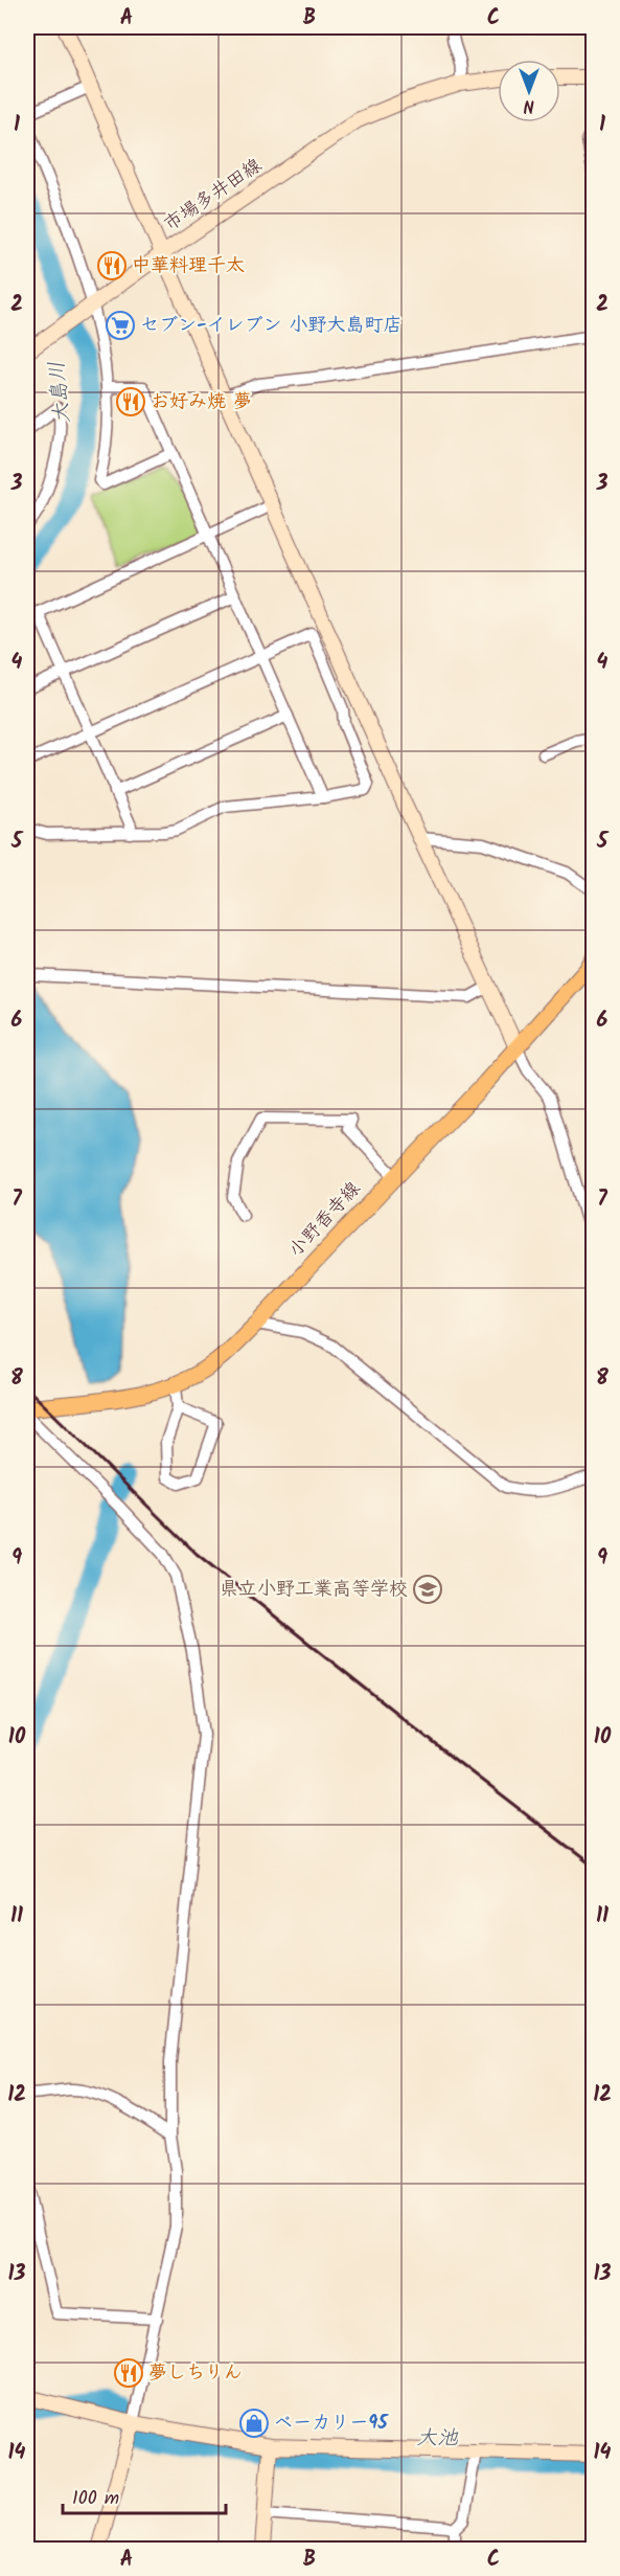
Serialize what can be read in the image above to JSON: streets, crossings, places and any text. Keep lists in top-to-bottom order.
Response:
{
  "streets": {
    "main road": ["小野香寺線"],
    "street": ["市場多井田線"]
  },
  "water": ["大島川", "大池"],
  "places": {
    "restaurant": ["中華料理千太", "お好み焼 夢", "夢しちりん"],
    "supermarket": ["セブン-イレブン 小野大島町店"],
    "school or university": ["県立小野工業高等学校"],
    "shop": ["ベーカリー95"]
  },
  "scale_bar": "100 m",
  "north": "bottom",
  "grid": {
    "columns": ["A", "B", "C"],
    "rows": [
      "1",
      "2",
      "3",
      "4",
      "5",
      "6",
      "7",
      "8",
      "9",
      "10",
      "11",
      "12",
      "13",
      "14"
    ]
  }
}
